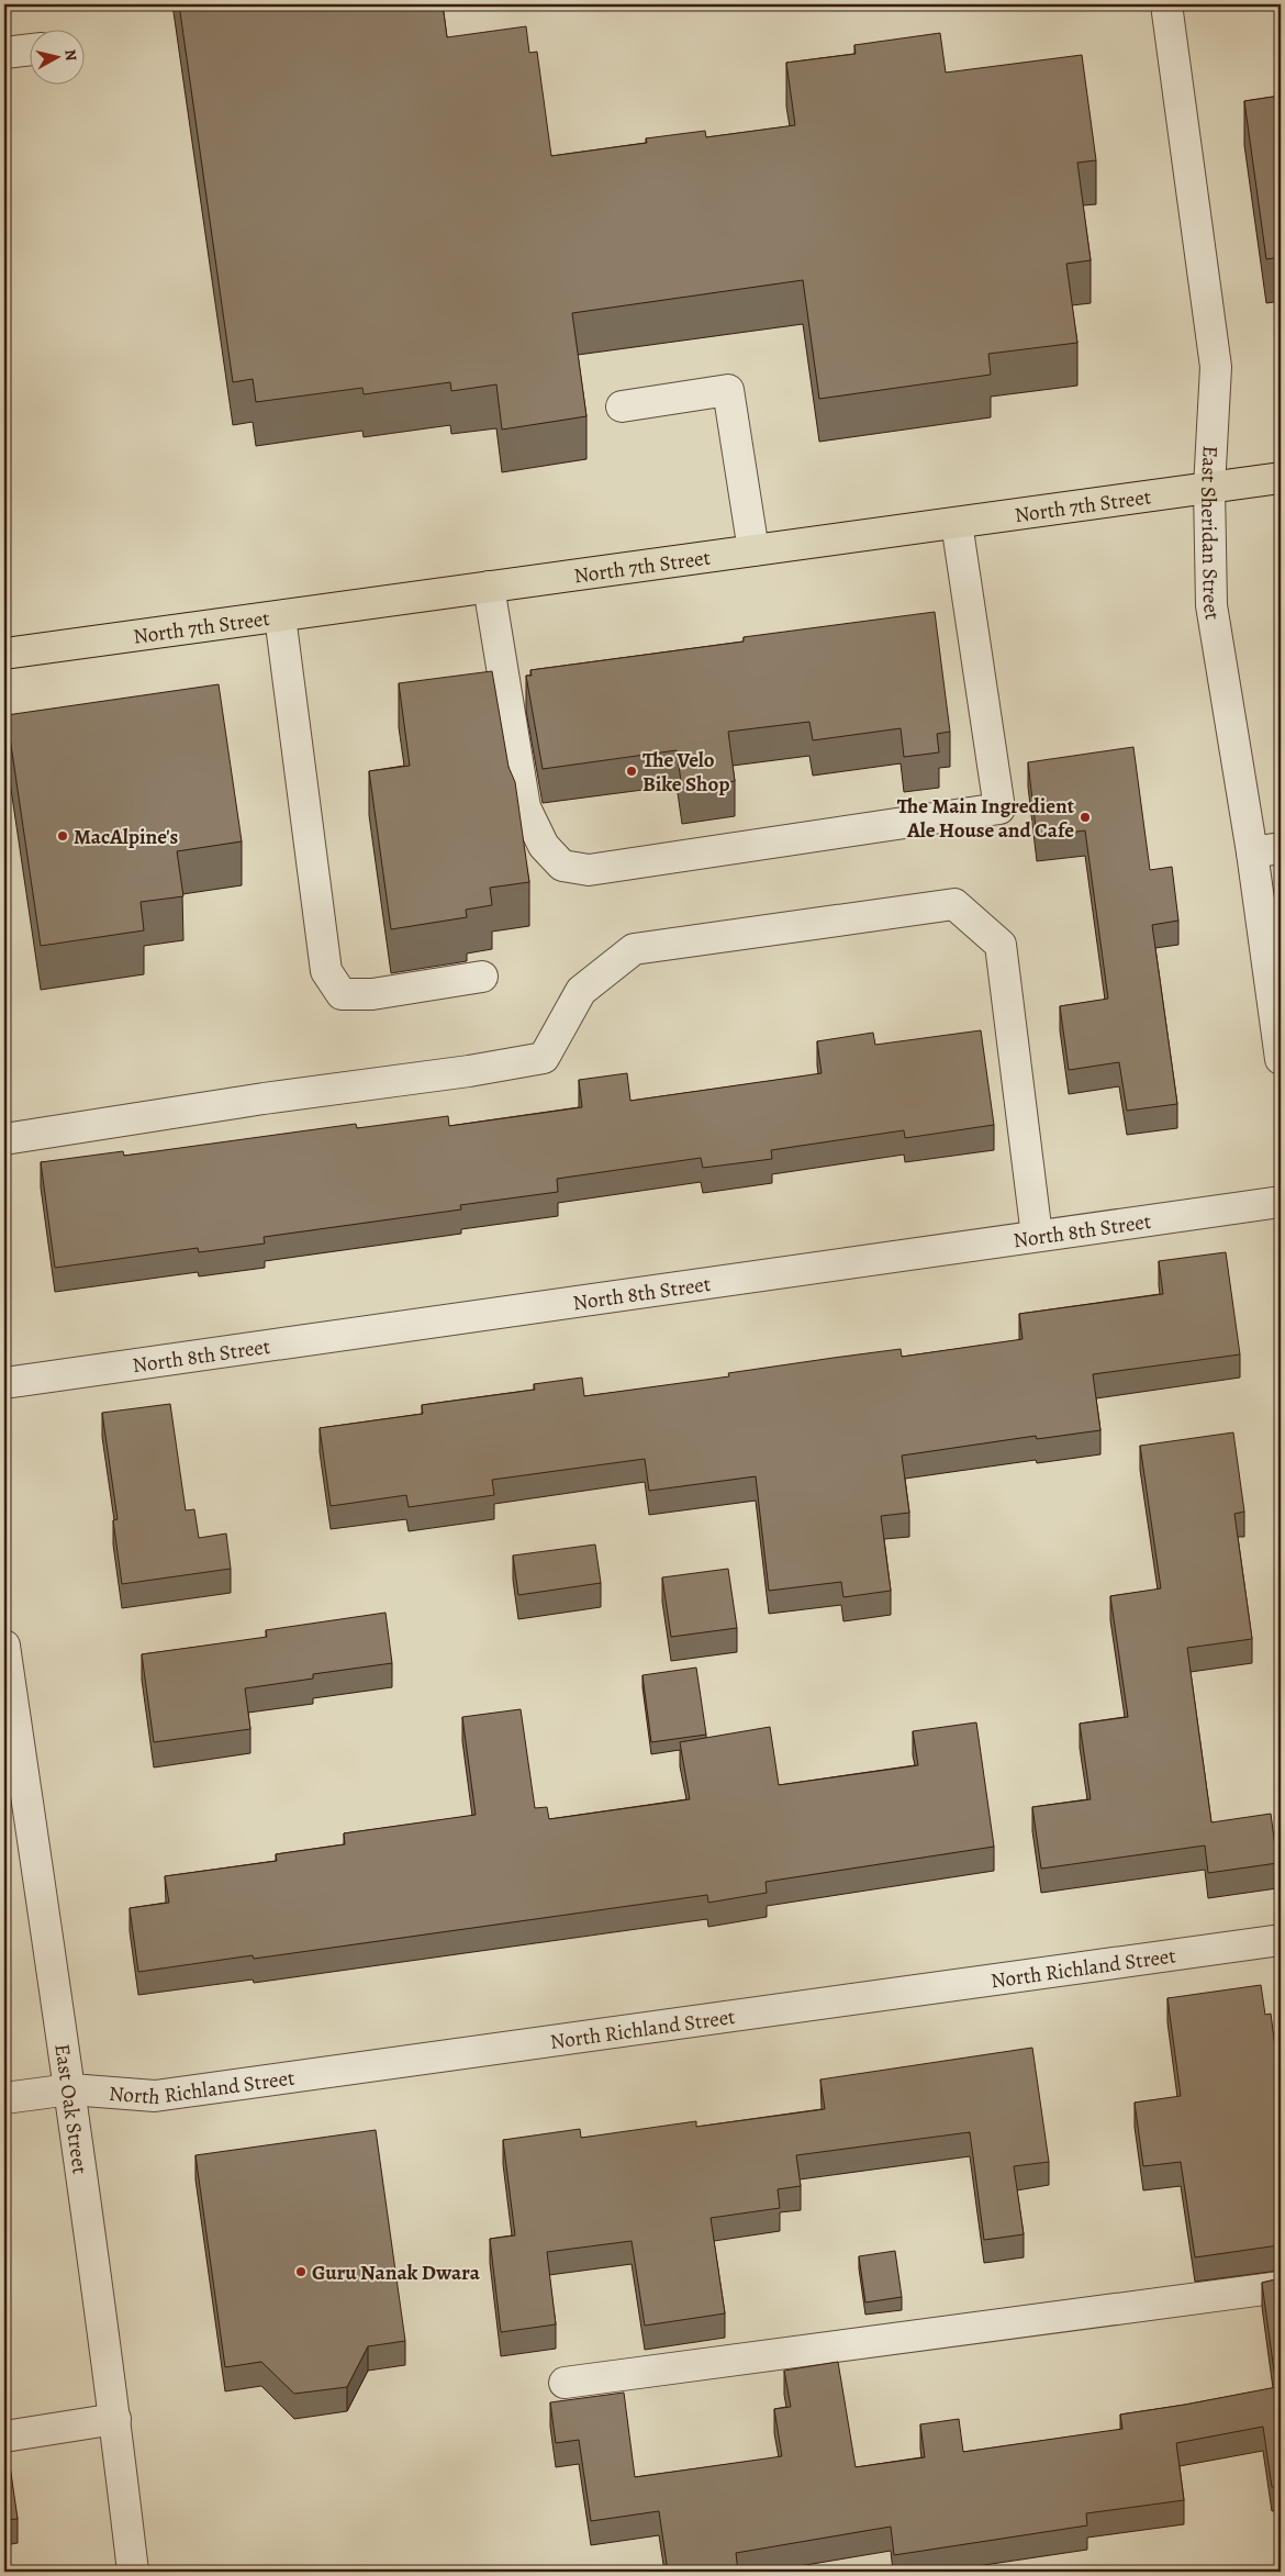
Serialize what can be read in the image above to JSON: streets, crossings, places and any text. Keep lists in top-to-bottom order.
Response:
{
  "streets": {
    "main road": ["North 7th Street"],
    "street": [
      "East Sheridan Street",
      "North 8th Street",
      "North Richland Street",
      "East Oak Street"
    ]
  },
  "crossings": [
    ["North 7th Street", "East Sheridan Street"],
    ["North Richland Street", "East Oak Street"]
  ],
  "places": [
    "The Velo Bike Shop",
    "The Main Ingredient Ale House and Cafe",
    "MacAlpine's",
    "Guru Nanak Dwara"
  ],
  "north": "right"
}
